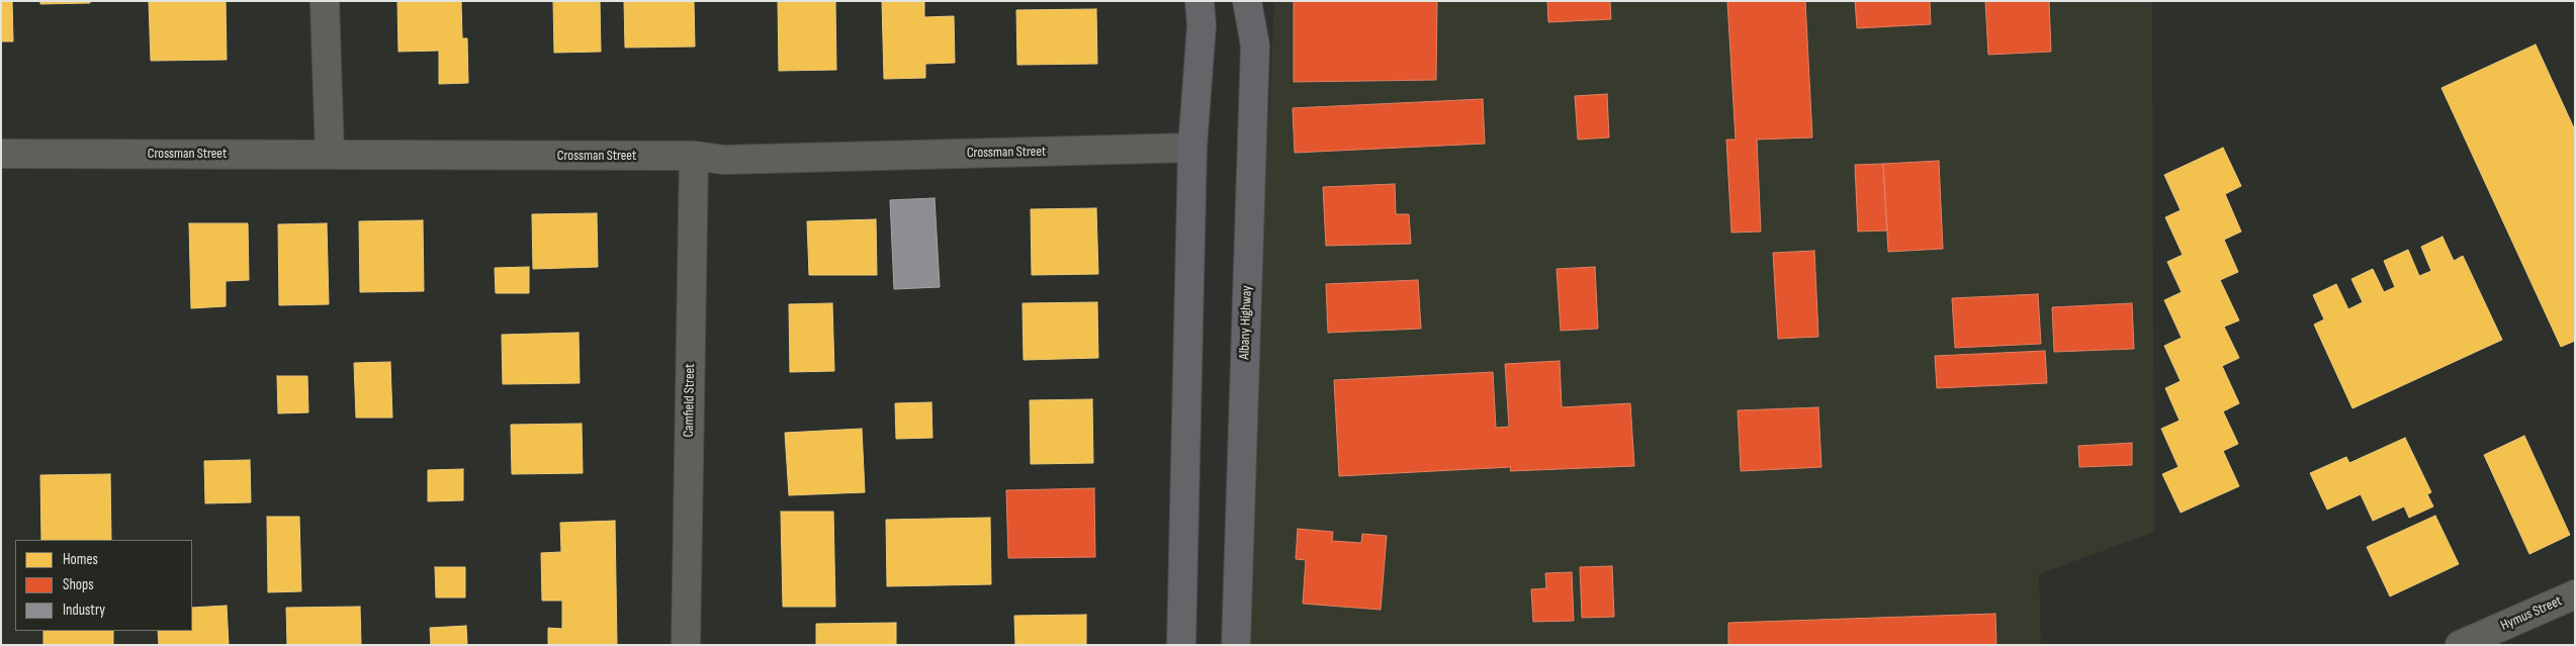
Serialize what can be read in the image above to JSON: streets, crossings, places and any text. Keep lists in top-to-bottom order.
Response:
{
  "streets": {
    "highway": ["Albany Highway"],
    "street": ["Crossman Street", "Camfield Street", "Hymus Street"]
  },
  "crossings": [
    ["Crossman Street", "Camfield Street"]
  ],
  "legend": ["Homes", "Shops", "Industry"]
}
